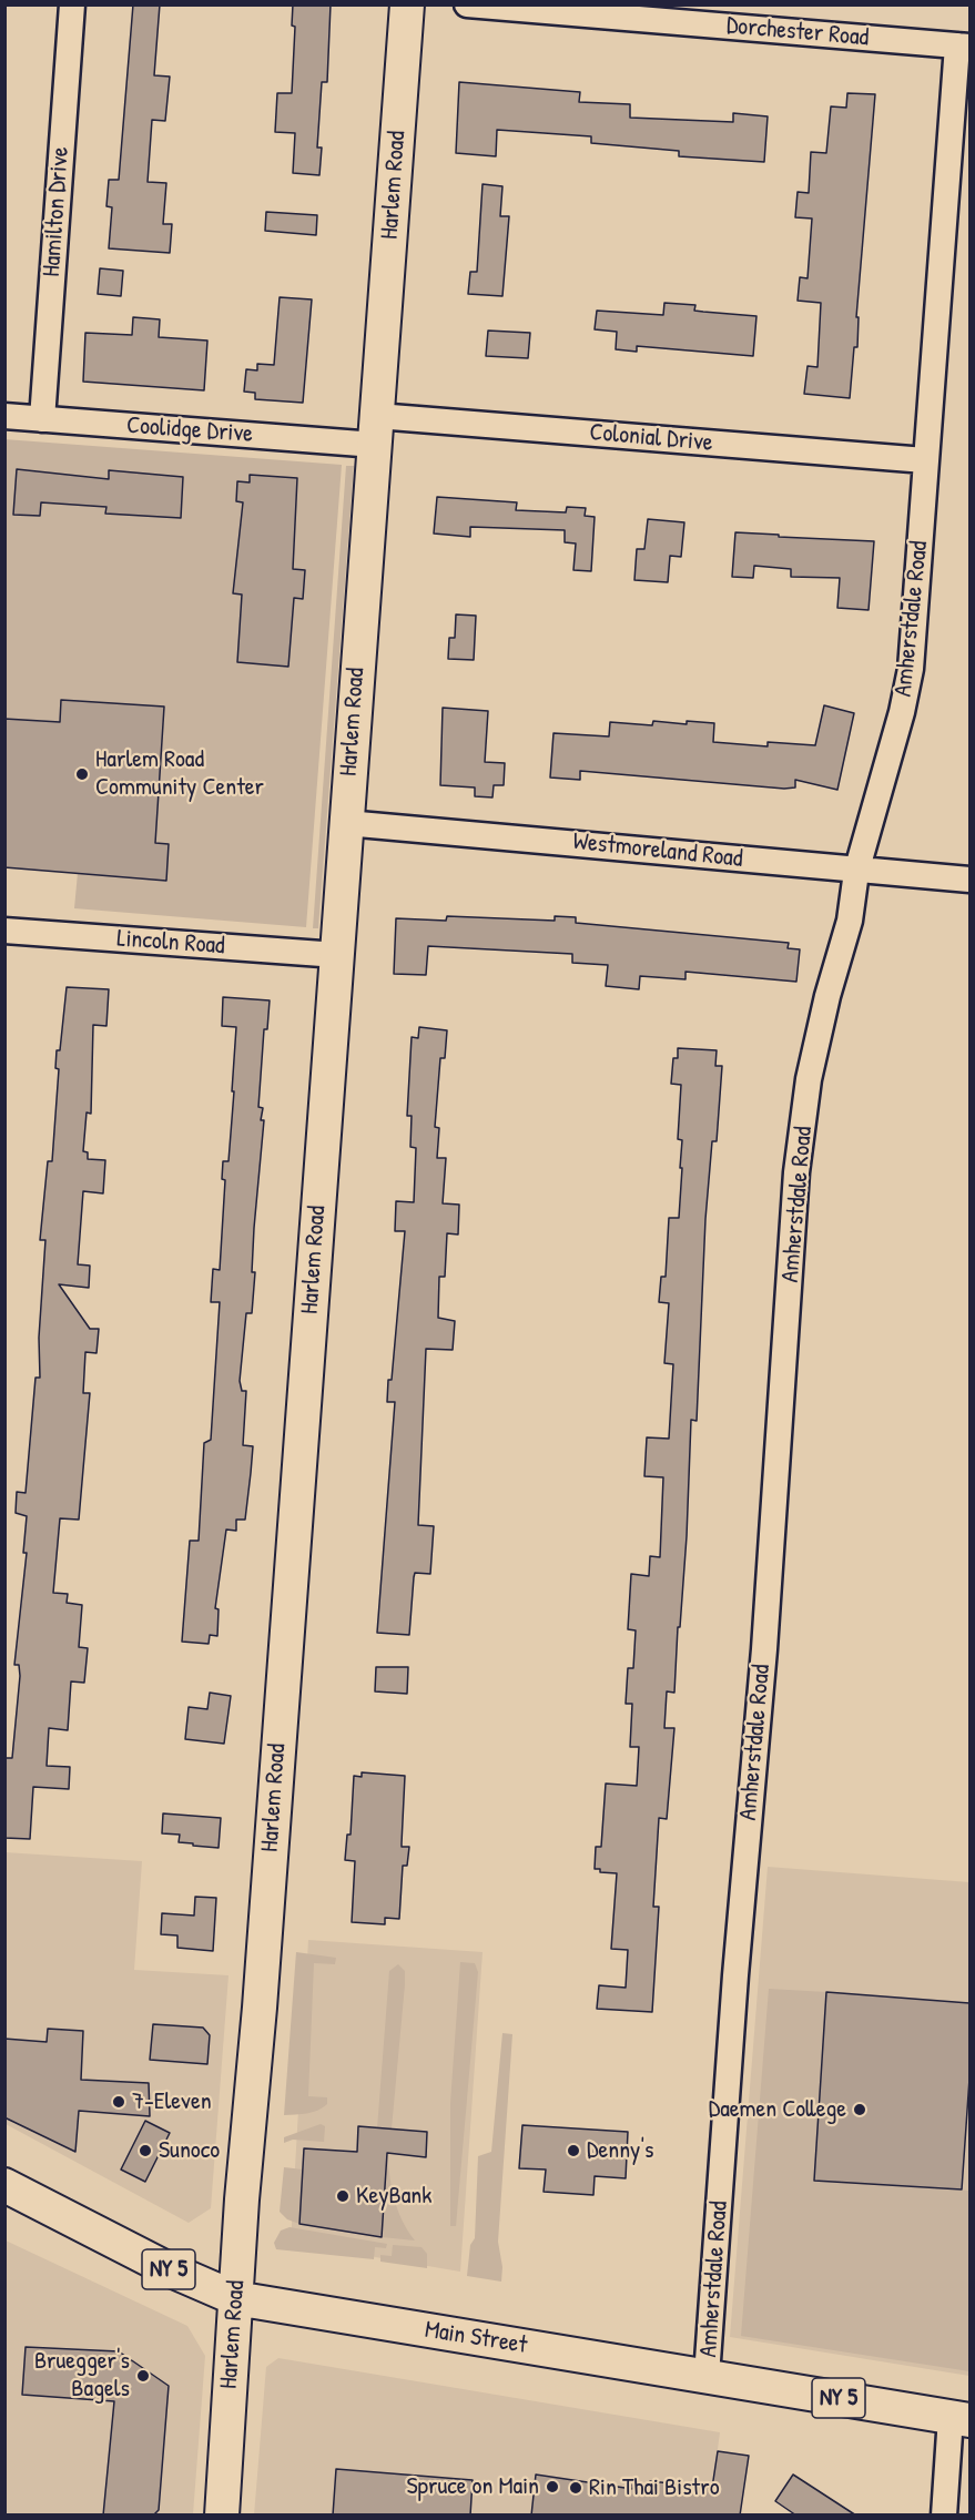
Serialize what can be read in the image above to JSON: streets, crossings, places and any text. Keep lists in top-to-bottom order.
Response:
{
  "streets": {
    "main road": ["Harlem Road", "NY 5", "Main Street"],
    "street": [
      "Dorchester Road",
      "Hamilton Drive",
      "Coolidge Drive",
      "Colonial Drive",
      "Amherstdale Road",
      "Westmoreland Road",
      "Lincoln Road"
    ]
  },
  "crossings": [
    ["Dorchester Road", "Amherstdale Road"],
    ["Harlem Road", "Coolidge Drive"],
    ["Harlem Road", "Colonial Drive"],
    ["Harlem Road", "Westmoreland Road"],
    ["Harlem Road", "Lincoln Road"],
    ["Harlem Road", "Main Street"],
    ["Hamilton Drive", "Coolidge Drive"],
    ["Coolidge Drive", "Colonial Drive"],
    ["Colonial Drive", "Amherstdale Road"],
    ["Amherstdale Road", "Westmoreland Road"],
    ["Amherstdale Road", "Main Street"]
  ],
  "places": [
    "Harlem Road Community Center",
    "7-Eleven",
    "Daemen College",
    "Sunoco",
    "Denny's",
    "KeyBank",
    "Bruegger's Bagels",
    "Spruce on Main",
    "Rin Thai Bistro"
  ]
}
